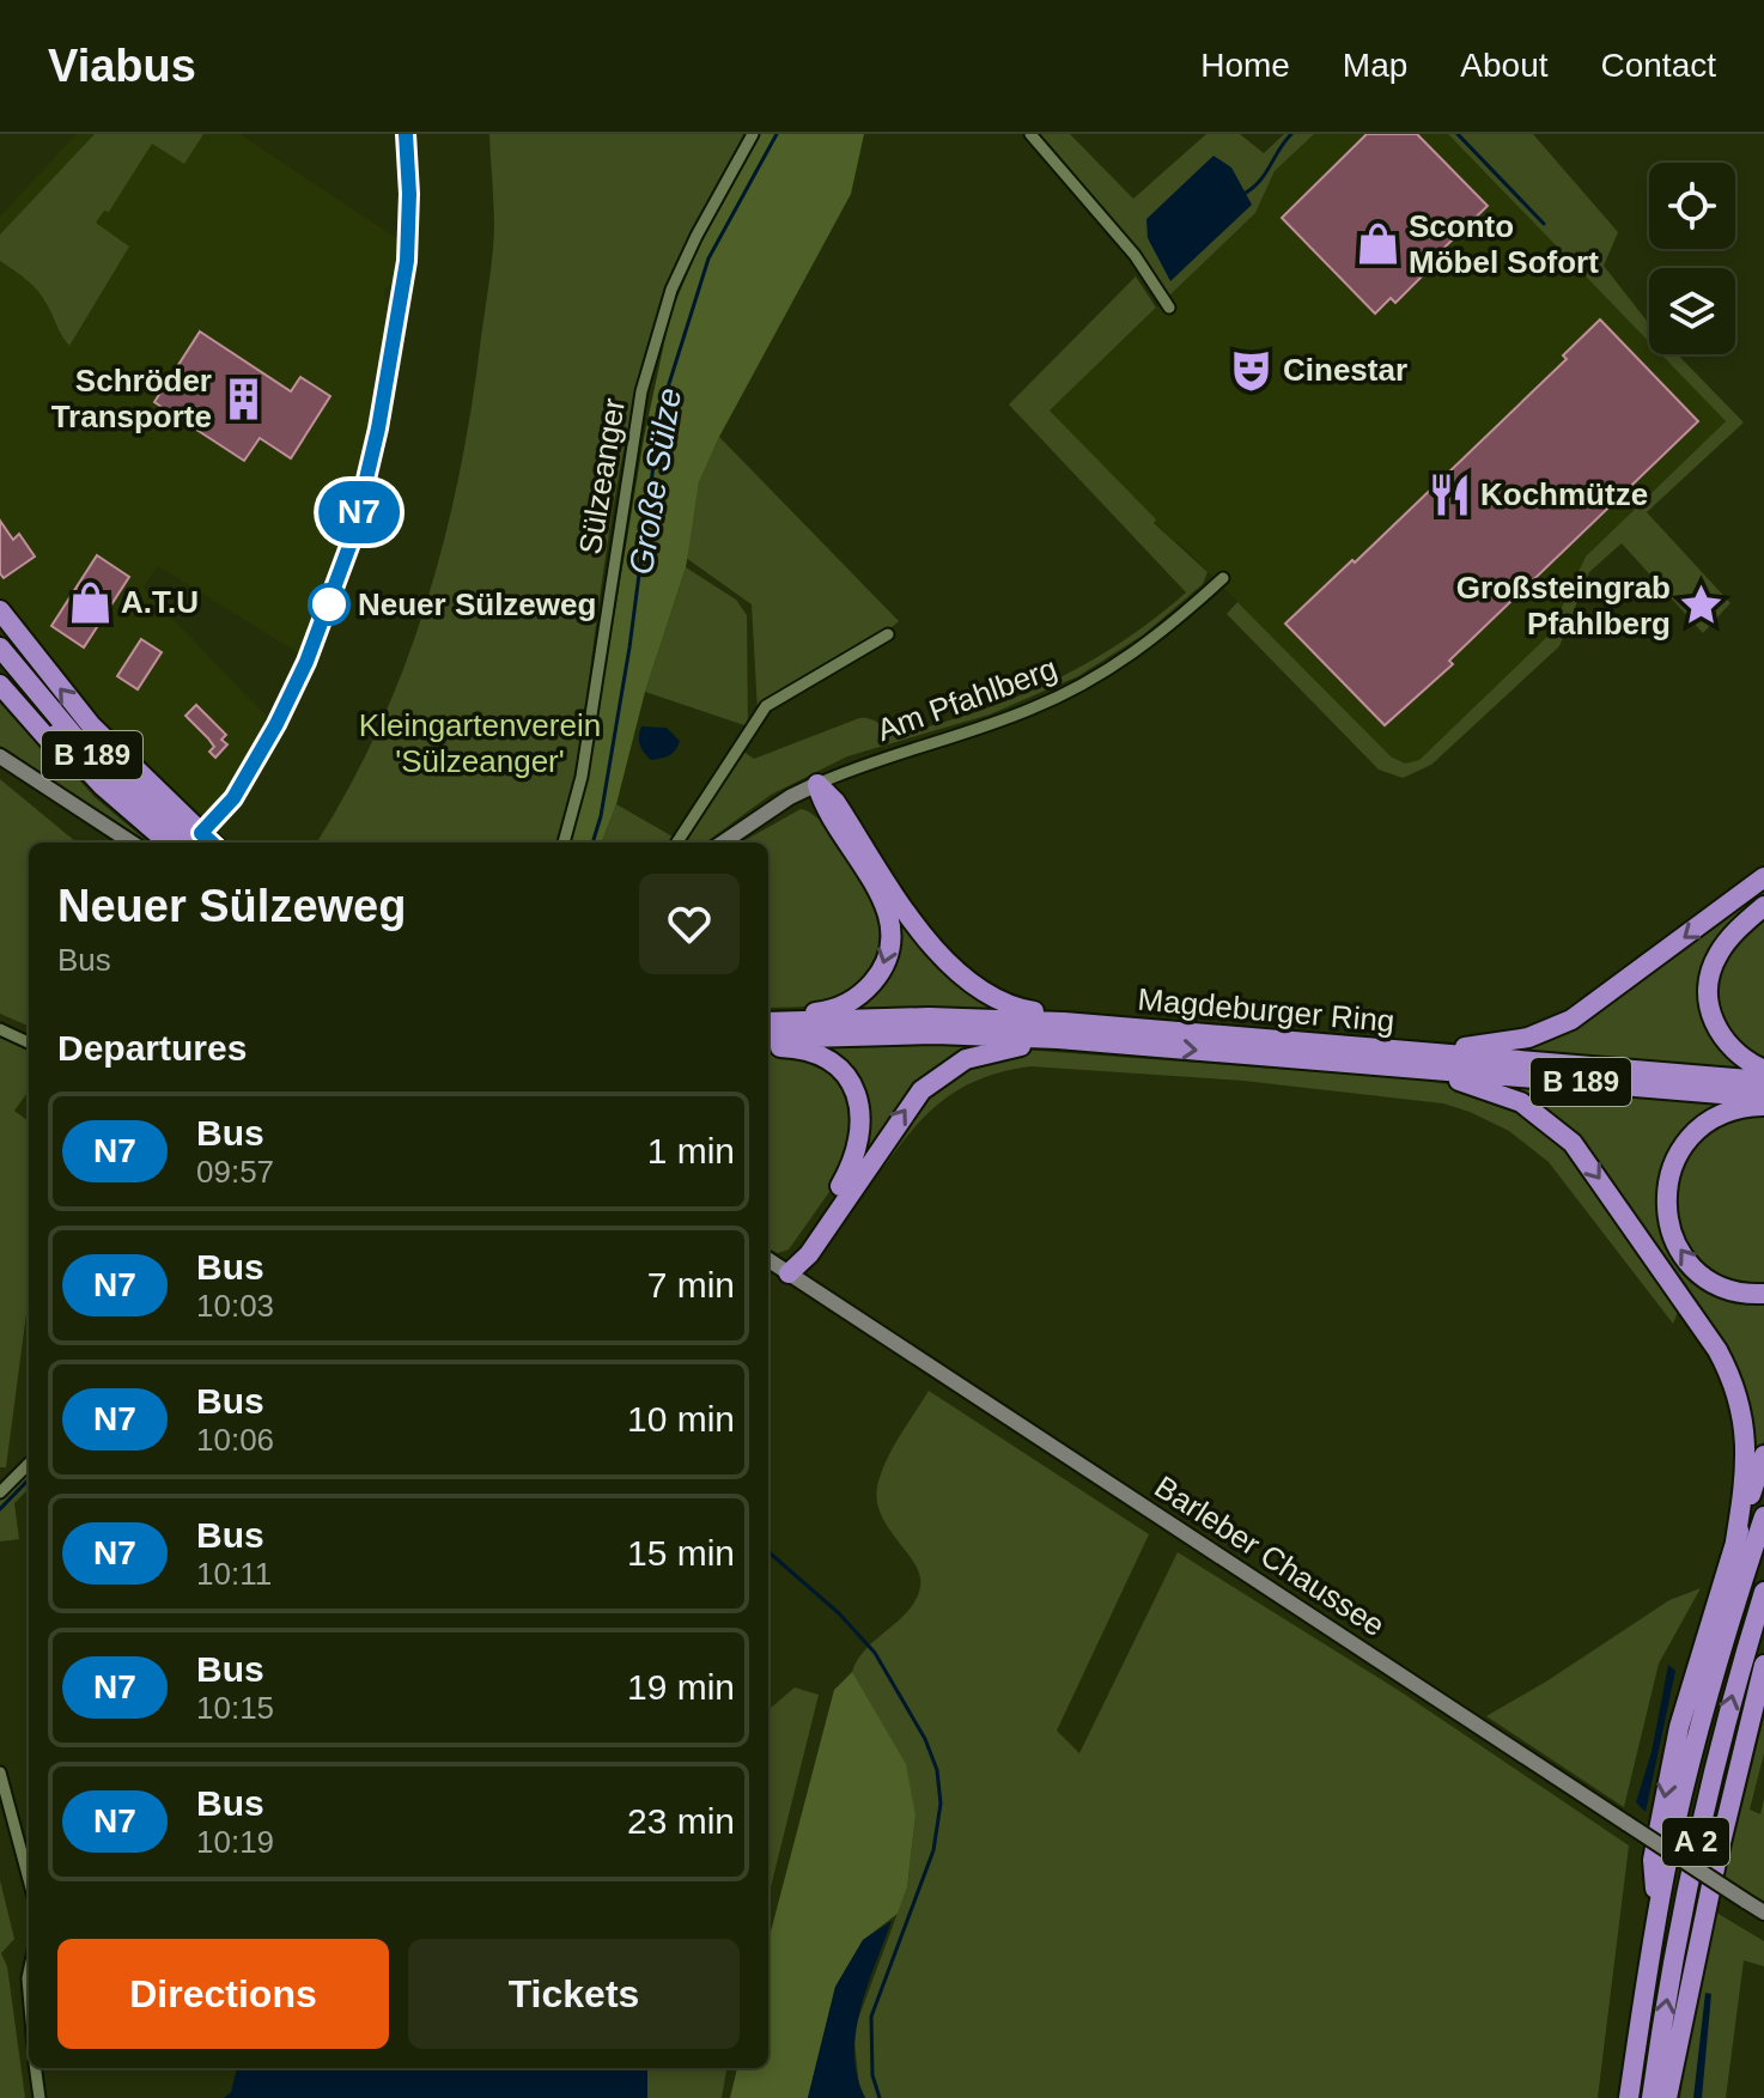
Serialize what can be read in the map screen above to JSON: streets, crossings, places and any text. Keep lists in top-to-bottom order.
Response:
{
  "streets": {
    "highway": ["B 189", "Magdeburger Ring", "A 2"],
    "street": ["Sülzeanger", "Am Pfahlberg", "Barleber Chaussee"]
  },
  "water": ["Große Sülze"],
  "parks": ["Kleingartenverein 'Sülzeanger'"],
  "places": {
    "shop": ["Sconto Möbel Sofort", "A.T.U"],
    "theatre": ["Cinestar"],
    "building": ["Schröder Transporte"],
    "restaurant": ["Kochmütze"],
    "other": ["Neuer Sülzeweg"],
    "place": ["Großsteingrab Pfahlberg"]
  },
  "lines": ["bus line N7"],
  "page": {
    "header": "Viabus",
    "nav": [
      "Home",
      "Map",
      "About",
      "Contact"
    ],
    "on_map": "N7",
    "heading": [
      ["Neuer Sülzeweg", "Bus"],
      "Departures"
    ],
    "list": [
      {
        "mark": "N7",
        "name": "Bus",
        "note": "09:57",
        "value": "1 min"
      },
      {
        "mark": "N7",
        "name": "Bus",
        "note": "10:03",
        "value": "7 min"
      },
      {
        "mark": "N7",
        "name": "Bus",
        "note": "10:06",
        "value": "10 min"
      },
      {
        "mark": "N7",
        "name": "Bus",
        "note": "10:11",
        "value": "15 min"
      },
      {
        "mark": "N7",
        "name": "Bus",
        "note": "10:15",
        "value": "19 min"
      },
      {
        "mark": "N7",
        "name": "Bus",
        "note": "10:19",
        "value": "23 min"
      }
    ],
    "buttons": ["Directions", "Tickets"]
  }
}
